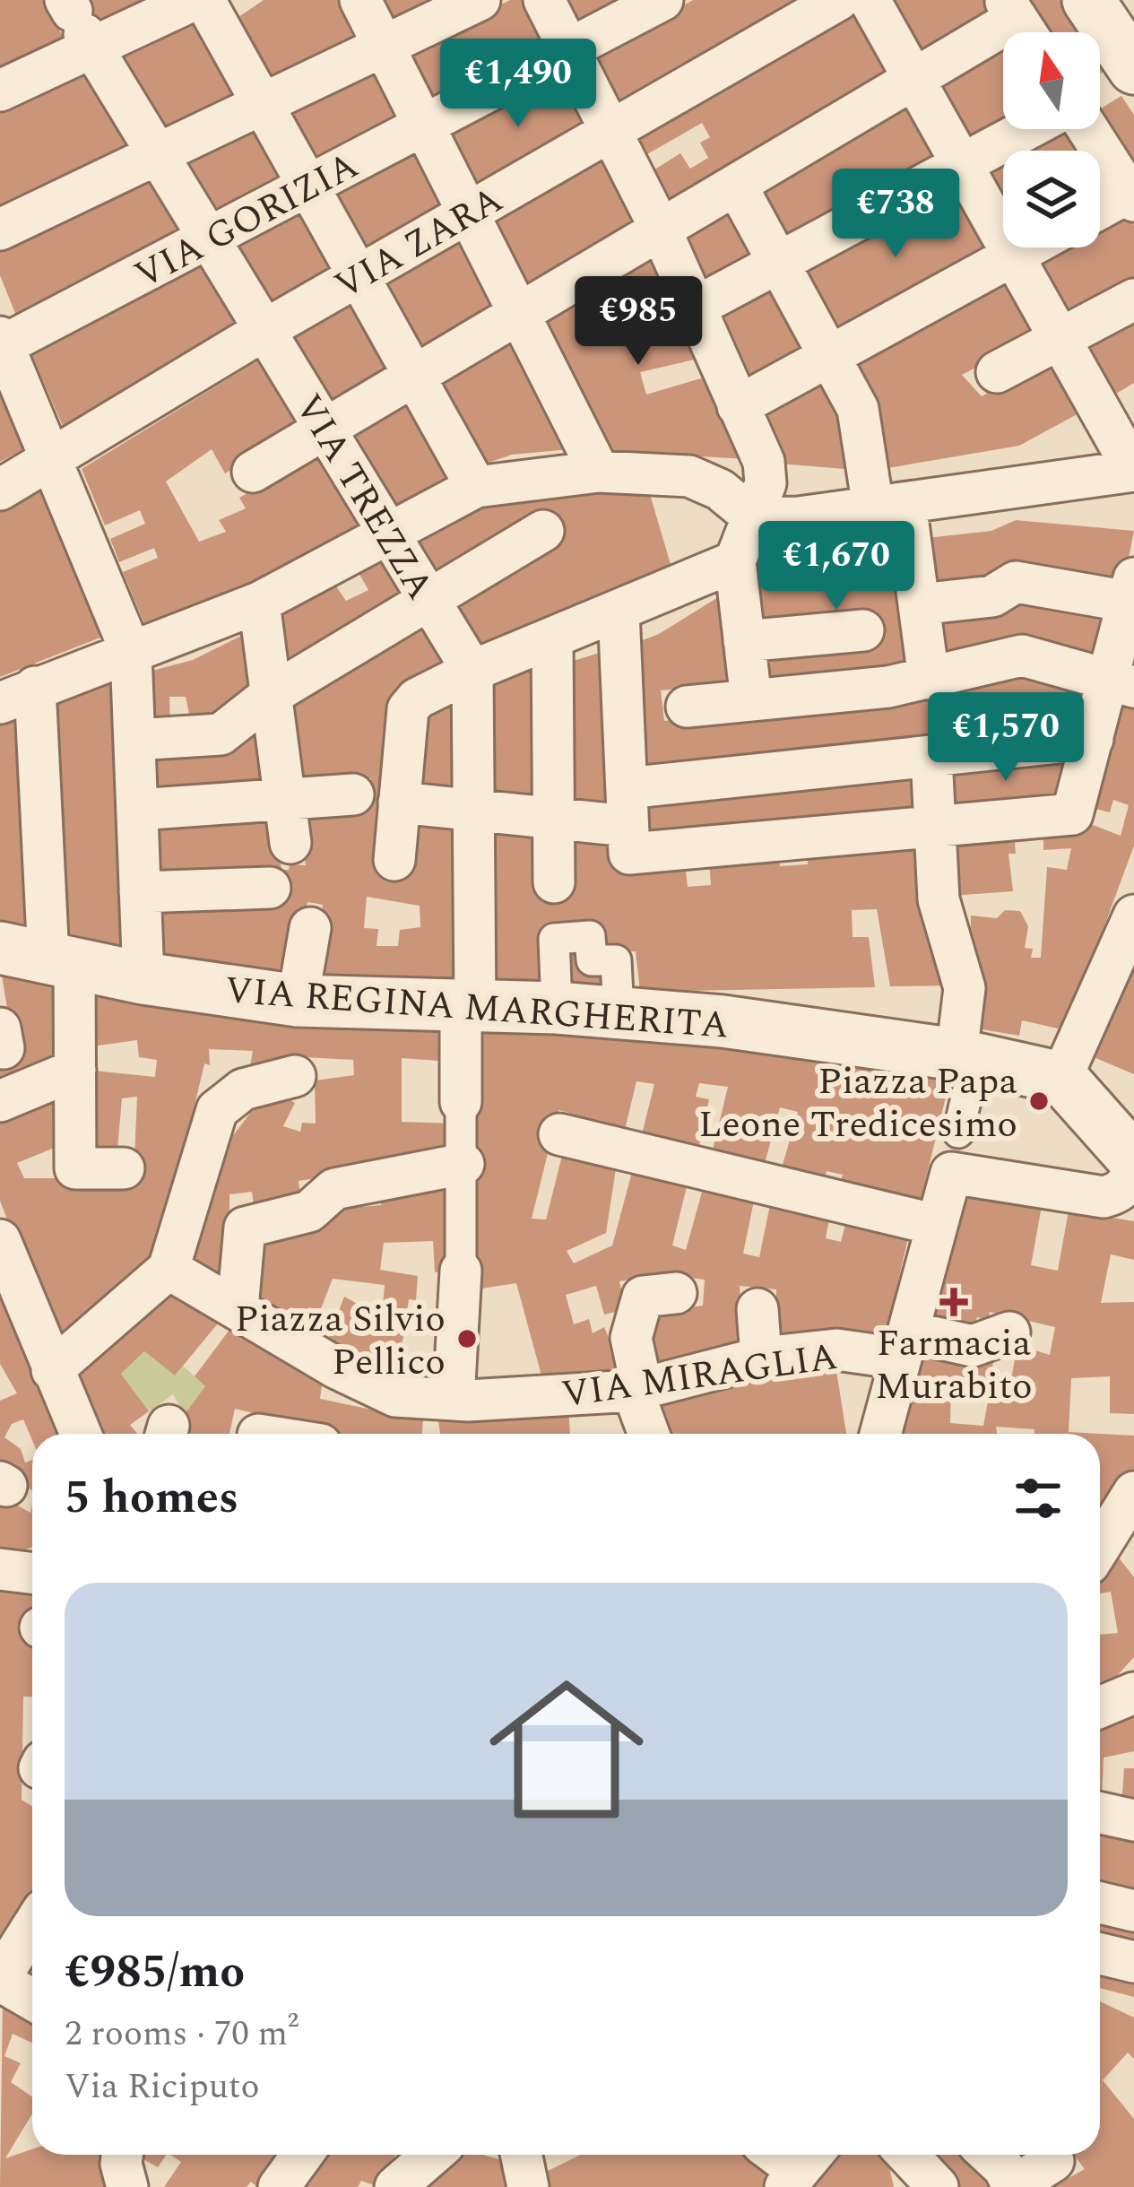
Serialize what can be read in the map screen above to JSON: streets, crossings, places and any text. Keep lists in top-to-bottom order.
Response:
{
  "streets": {
    "street": [
      "VIA GORIZIA",
      "VIA ZARA",
      "VIA TREZZA",
      "VIA REGINA MARGHERITA",
      "VIA MIRAGLIA"
    ]
  },
  "crossings": [
    ["VIA GORIZIA", "VIA TREZZA"],
    ["VIA ZARA", "VIA TREZZA"]
  ],
  "places": {
    "other": ["Piazza Papa Leone Tredicesimo", "Piazza Silvio Pellico"],
    "health": ["Farmacia Murabito"]
  },
  "north": "top",
  "page": {
    "price": [
      "€1,490",
      "€738",
      "€985",
      "€1,670",
      "€1,570"
    ],
    "heading": "5 homes",
    "list": [
      {
        "name": "€985/mo",
        "note": "2 rooms · 70 m² · Via Riciputo"
      }
    ]
  }
}
